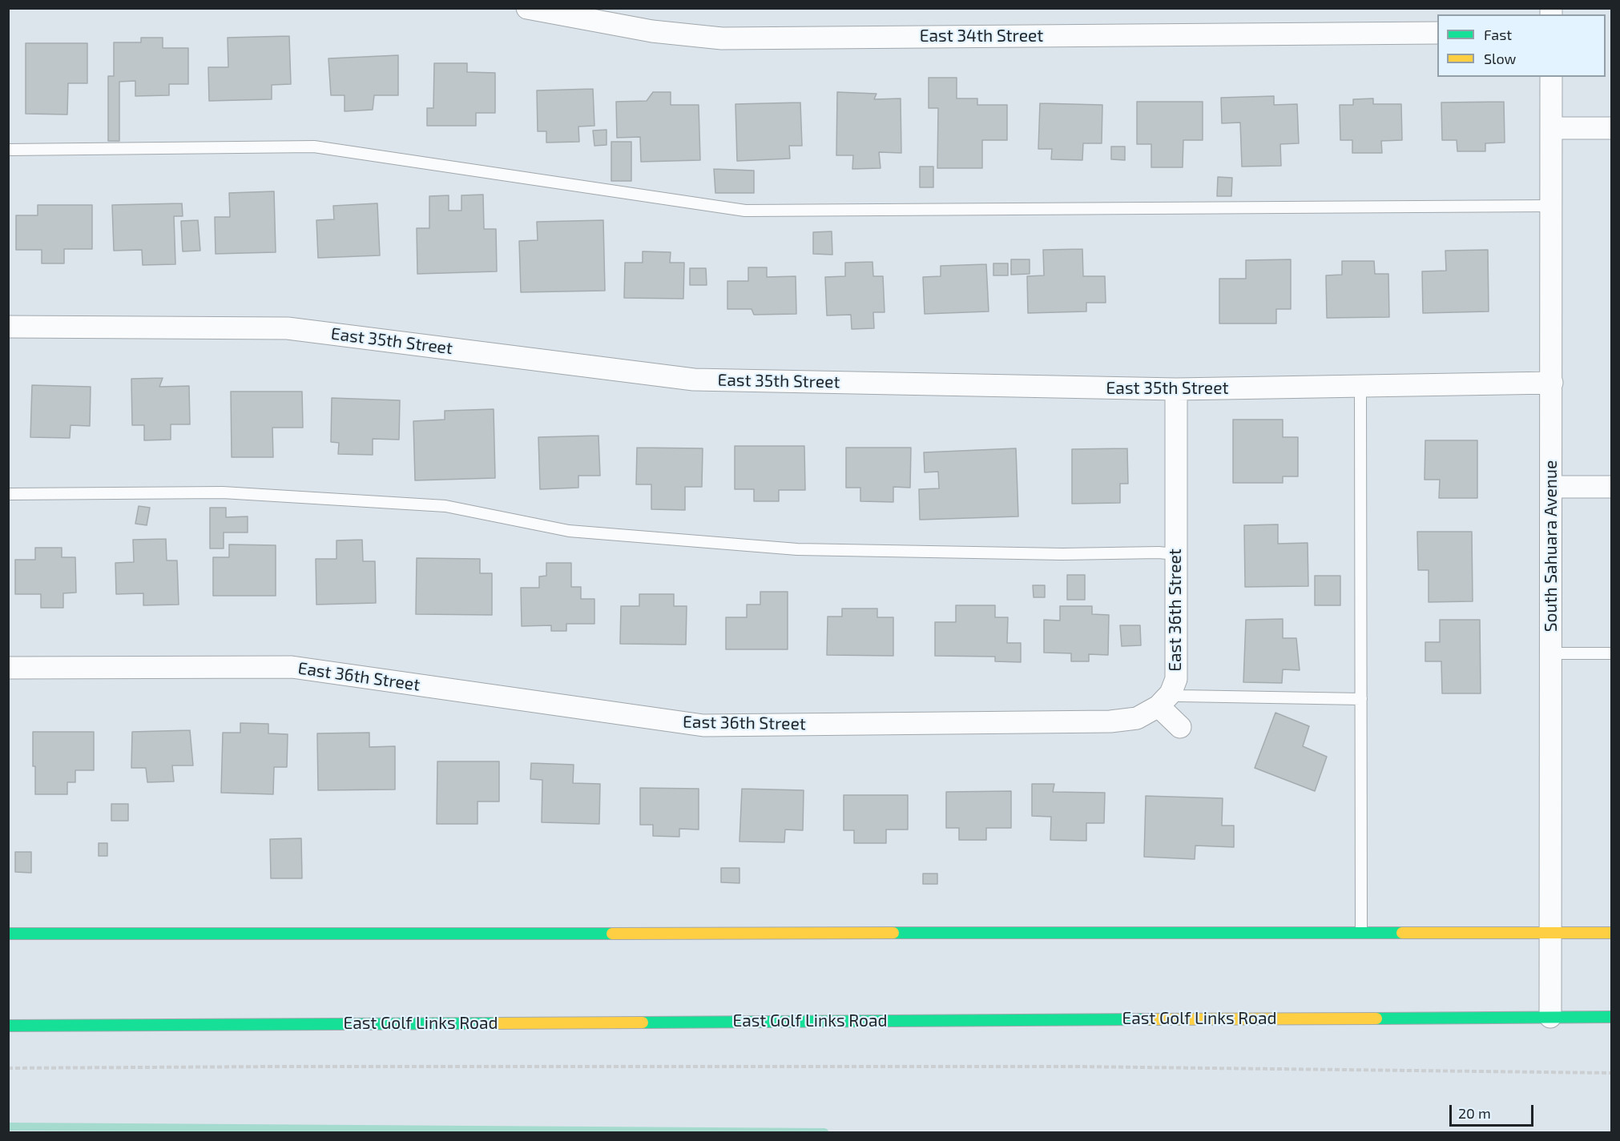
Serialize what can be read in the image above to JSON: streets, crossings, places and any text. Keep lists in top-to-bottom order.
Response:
{
  "streets": {
    "main road": ["East Golf Links Road"],
    "street": [
      "East 34th Street",
      "East 35th Street",
      "South Sahuara Avenue",
      "East 36th Street"
    ]
  },
  "crossings": [
    ["East 35th Street", "South Sahuara Avenue"],
    ["East 35th Street", "East 36th Street"],
    ["South Sahuara Avenue", "East Golf Links Road"]
  ],
  "legend": ["Fast", "Slow"],
  "scale_bar": "20 m"
}
